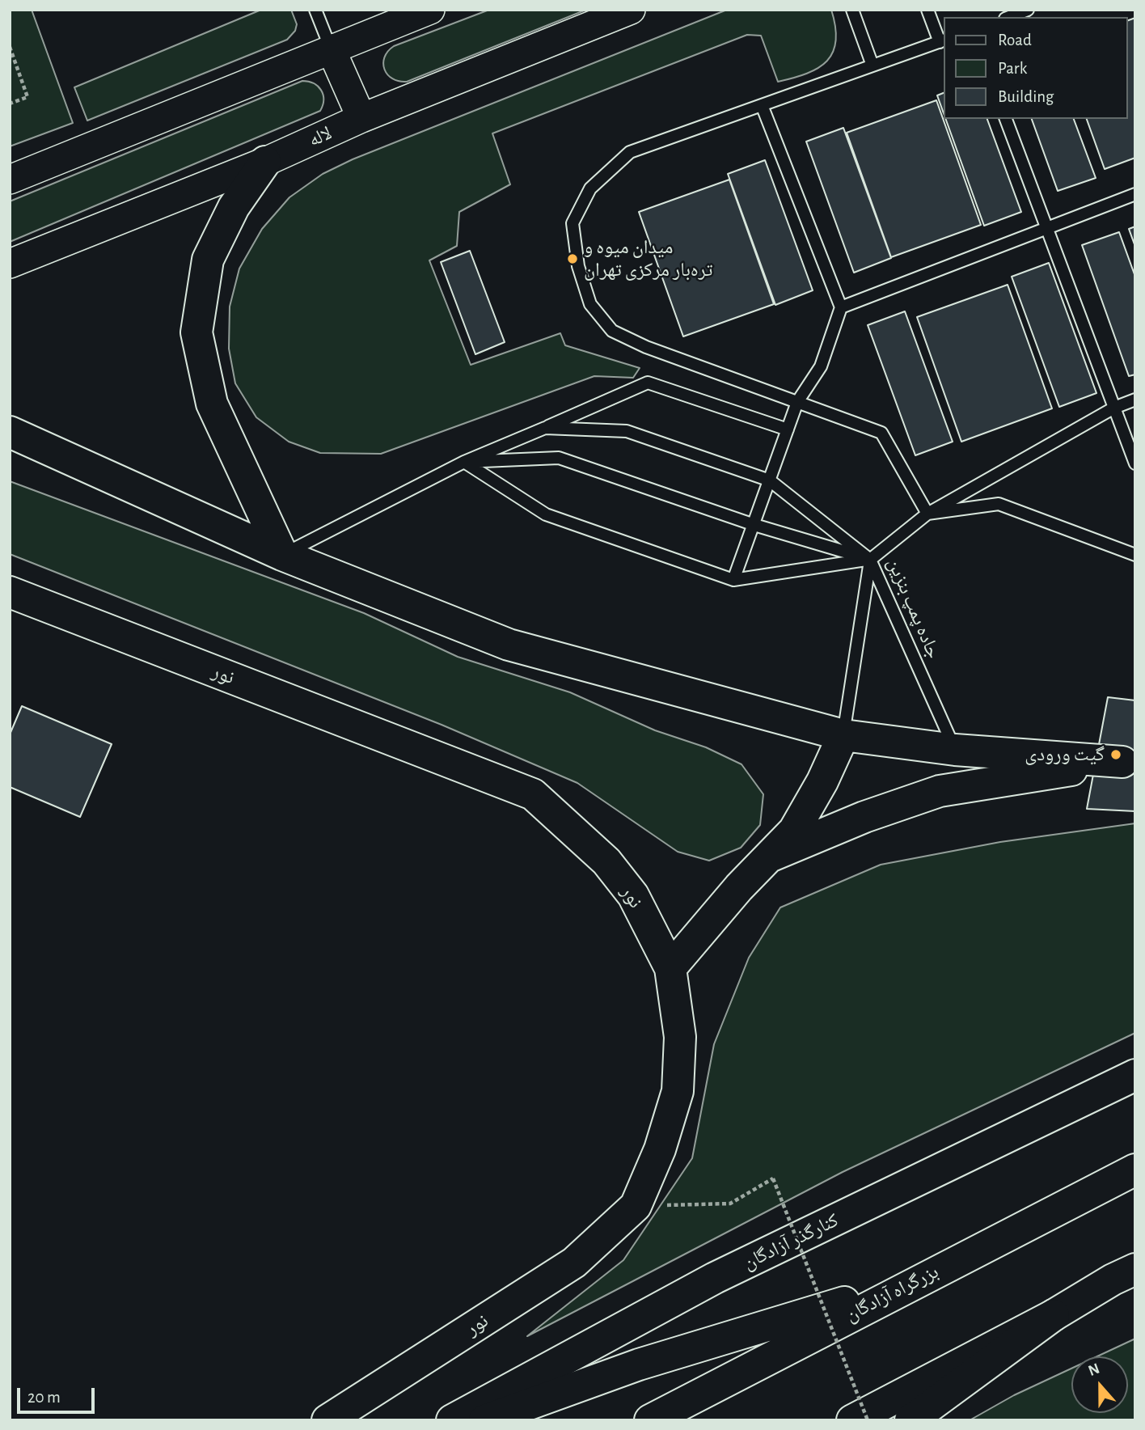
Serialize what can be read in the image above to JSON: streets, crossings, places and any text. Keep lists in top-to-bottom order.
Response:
{
  "streets": {
    "main road": ["نور", "کنارگذر آزادگان", "بزرگراه آزادگان"],
    "street": ["لاله"],
    "lane": ["جاده پمپ بنزین"]
  },
  "places": ["میدان میوه و تره‌بار مرکزی تهران", "گیت ورودی"],
  "legend": ["Road", "Park", "Building"],
  "scale_bar": "20 m",
  "north": "top"
}
